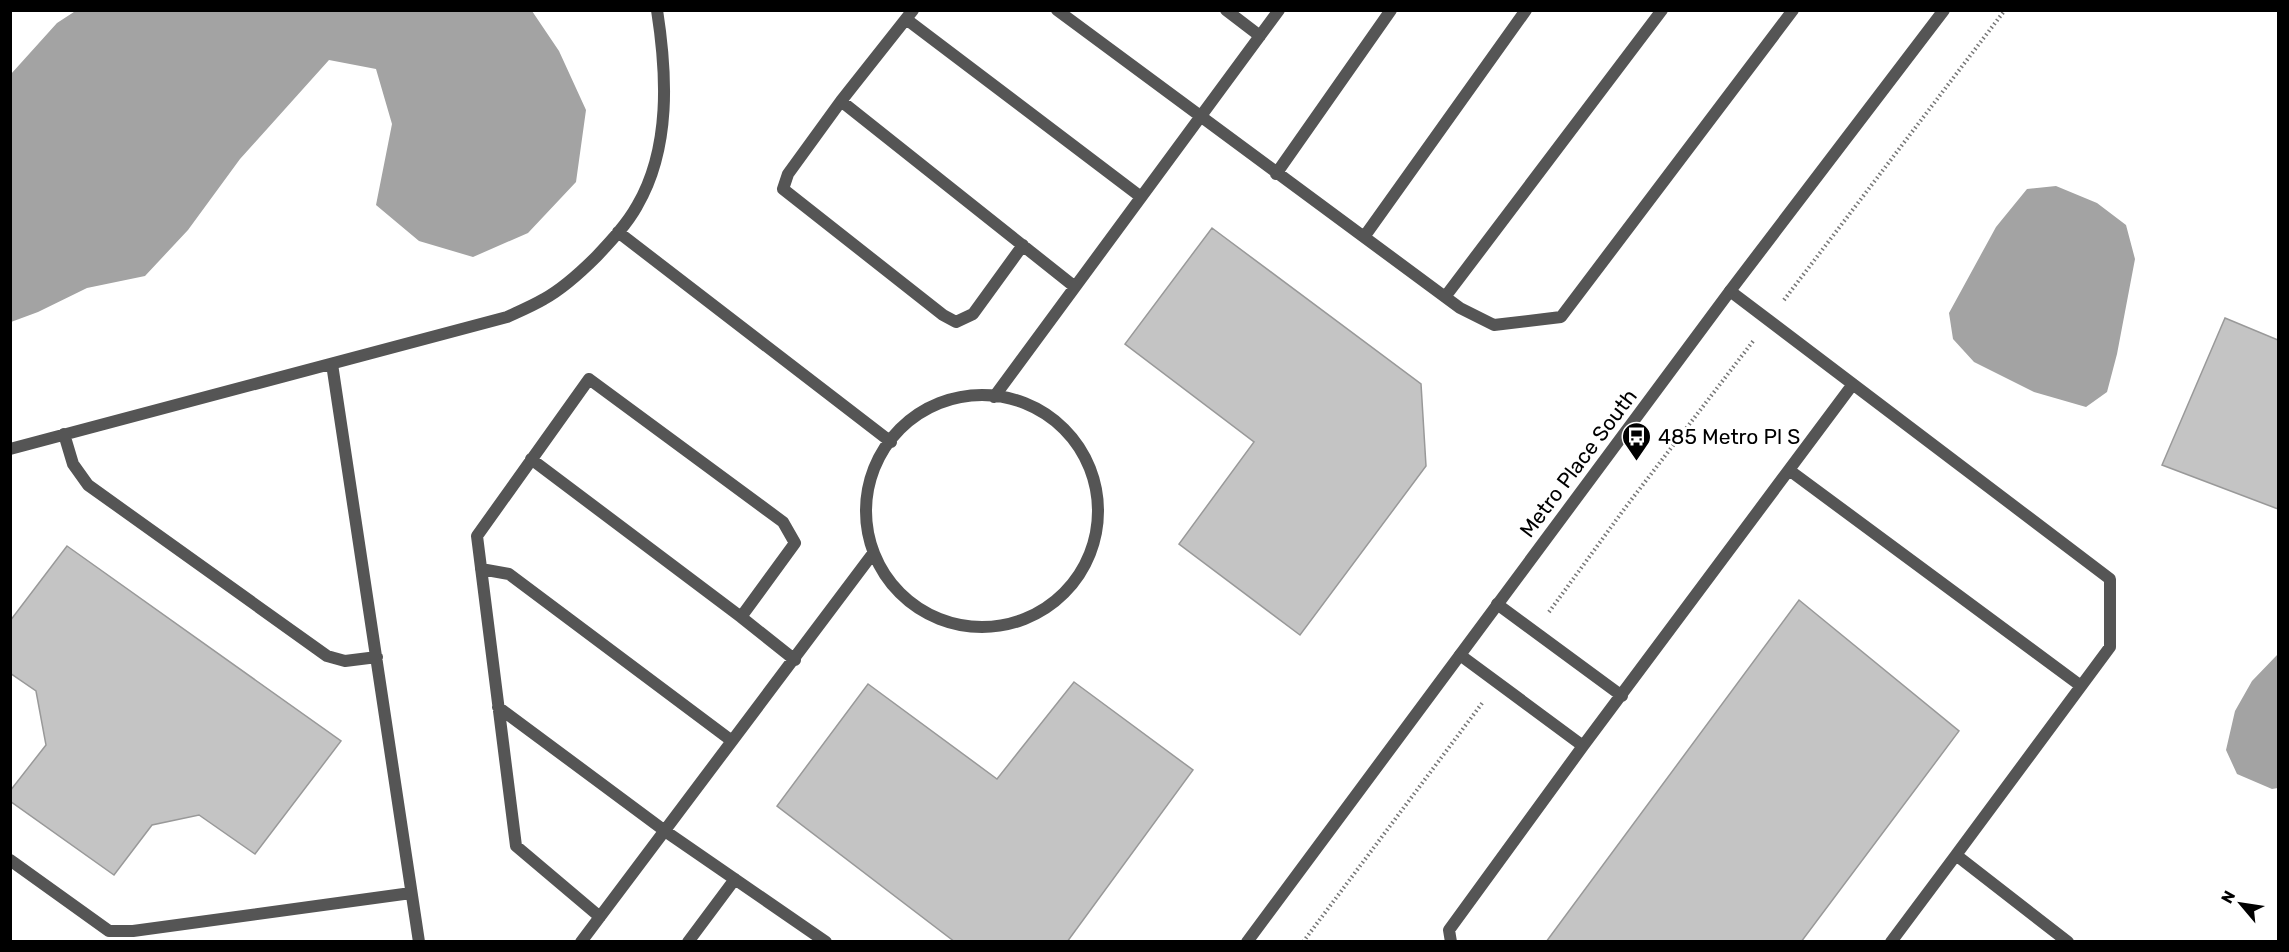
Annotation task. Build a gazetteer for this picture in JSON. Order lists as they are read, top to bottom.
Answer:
{
  "streets": {
    "street": ["Metro Place South"]
  },
  "places": {
    "bus stop": ["485 Metro Pl S"]
  },
  "north": "top left"
}
